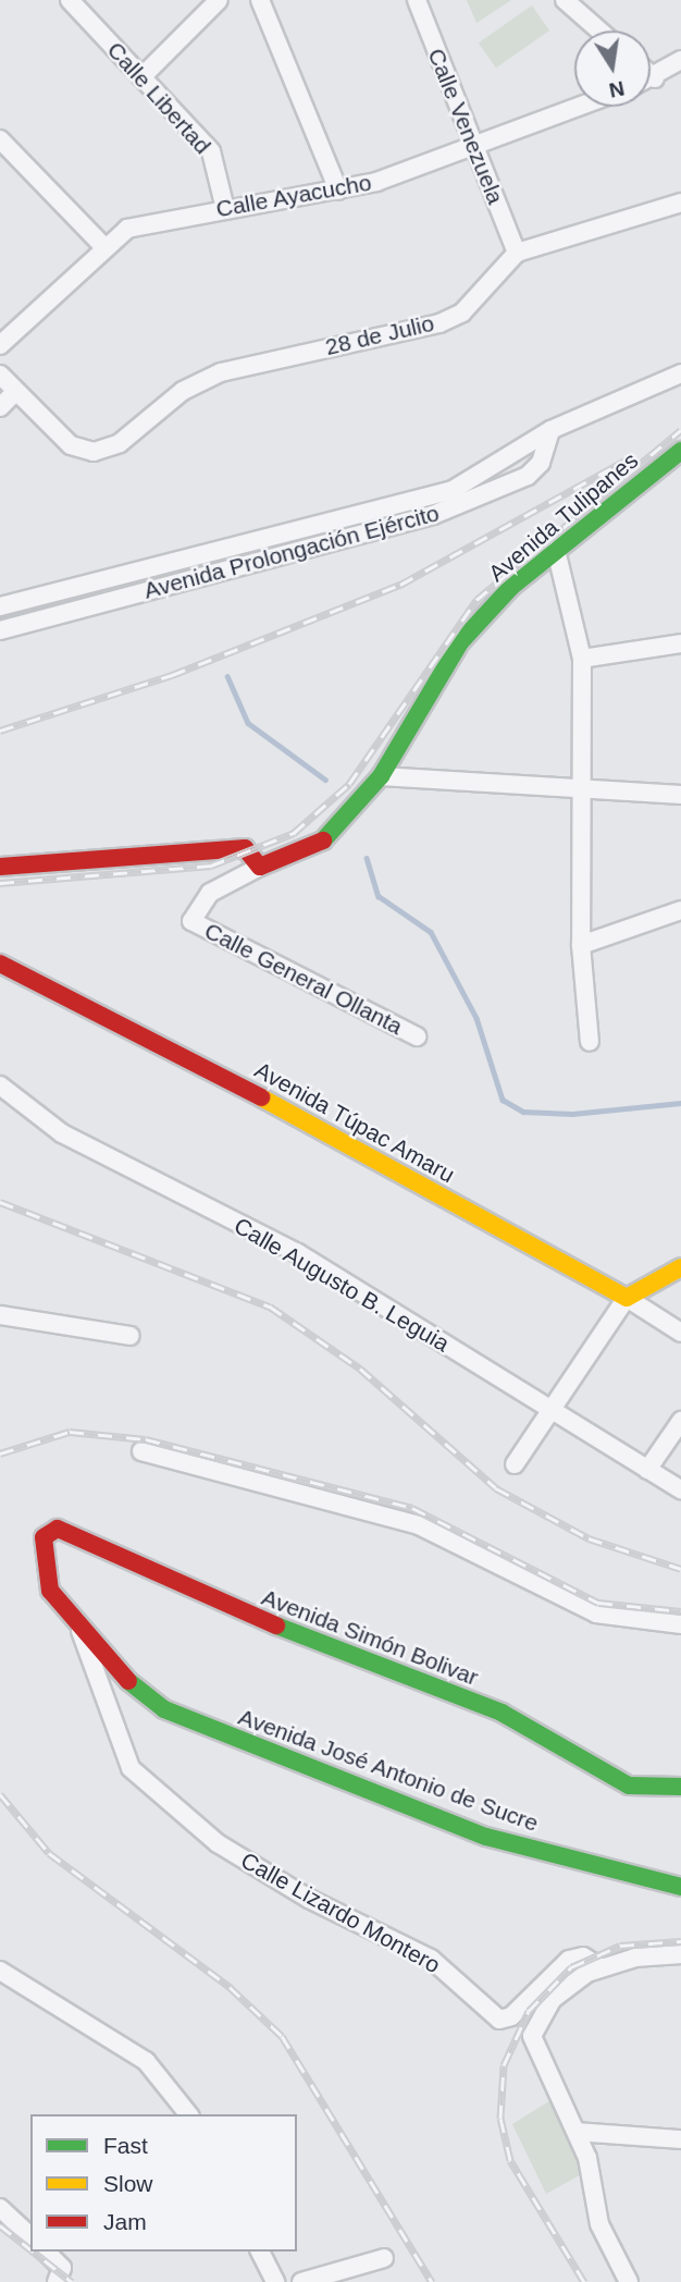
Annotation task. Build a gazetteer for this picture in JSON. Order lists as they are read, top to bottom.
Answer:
{
  "streets": {
    "street": [
      "Calle Libertad",
      "Calle Venezuela",
      "Calle Ayacucho",
      "28 de Julio",
      "Avenida Tulipanes",
      "Avenida Prolongación Ejército",
      "Calle General Ollanta",
      "Avenida Túpac Amaru",
      "Calle Augusto B. Leguia",
      "Avenida Simón Bolivar",
      "Avenida José Antonio de Sucre",
      "Calle Lizardo Montero"
    ]
  },
  "crossings": [
    ["Calle Libertad", "Calle Ayacucho"],
    ["Calle Venezuela", "Calle Ayacucho"],
    ["Calle Venezuela", "28 de Julio"],
    ["Avenida Tulipanes", "Calle General Ollanta"],
    ["Avenida Simón Bolivar", "Avenida José Antonio de Sucre"],
    ["Avenida José Antonio de Sucre", "Calle Lizardo Montero"]
  ],
  "legend": ["Fast", "Slow", "Jam"],
  "north": "bottom"
}
